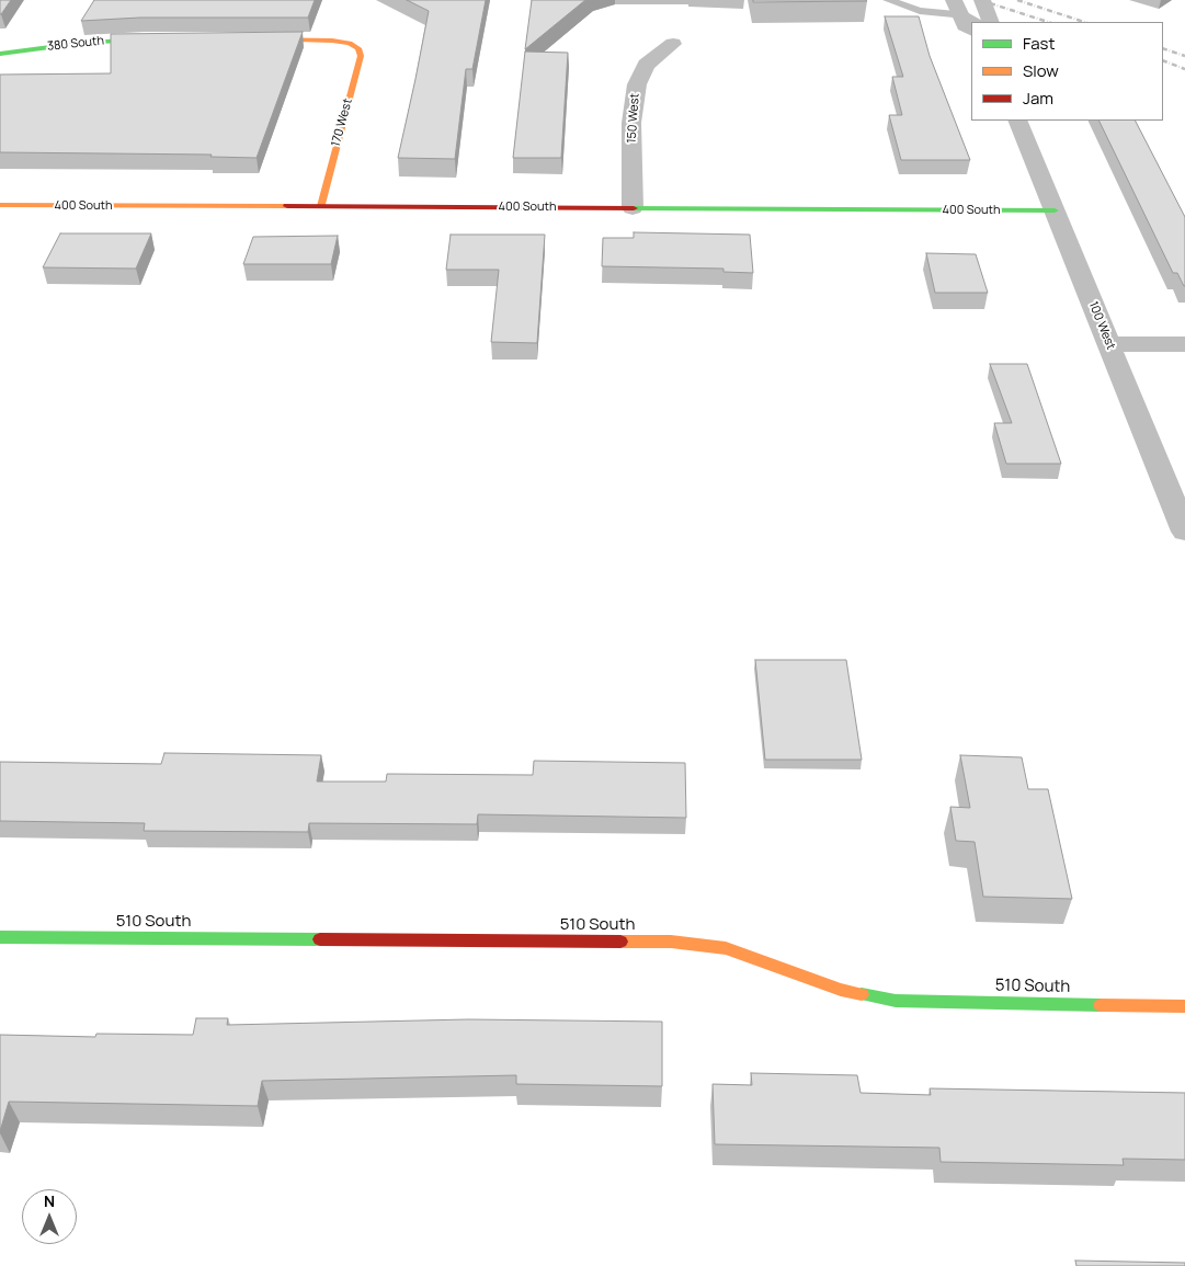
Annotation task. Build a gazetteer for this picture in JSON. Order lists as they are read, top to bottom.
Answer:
{
  "streets": {
    "street": [
      "380 South",
      "150 West",
      "170 West",
      "400 South",
      "100 West",
      "510 South"
    ]
  },
  "crossings": [
    ["150 West", "400 South"],
    ["170 West", "400 South"],
    ["400 South", "100 West"]
  ],
  "legend": ["Fast", "Slow", "Jam"],
  "north": "top"
}
